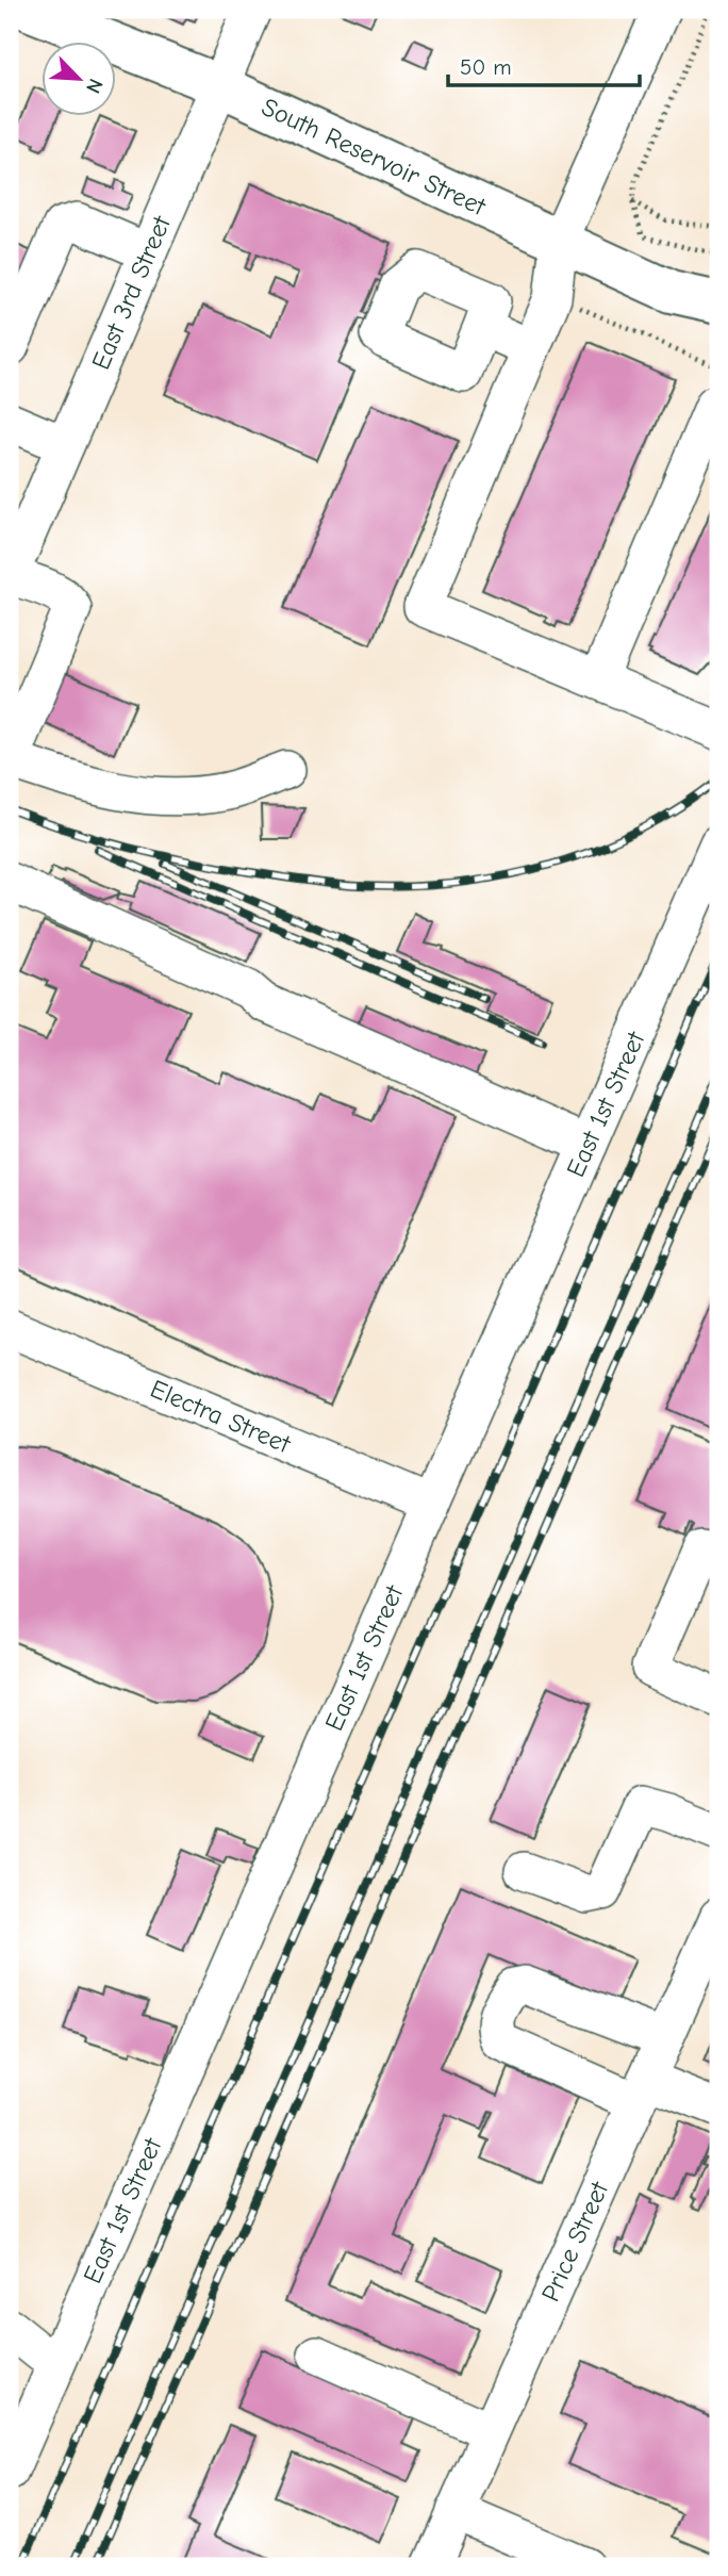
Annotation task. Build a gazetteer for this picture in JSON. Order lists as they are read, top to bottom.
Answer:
{
  "streets": {
    "main road": ["South Reservoir Street"],
    "street": [
      "East 3rd Street",
      "East 1st Street",
      "Electra Street",
      "Price Street"
    ]
  },
  "crossings": [
    ["South Reservoir Street", "East 3rd Street"],
    ["East 1st Street", "Electra Street"]
  ],
  "scale_bar": "50 m",
  "north": "bottom right"
}
